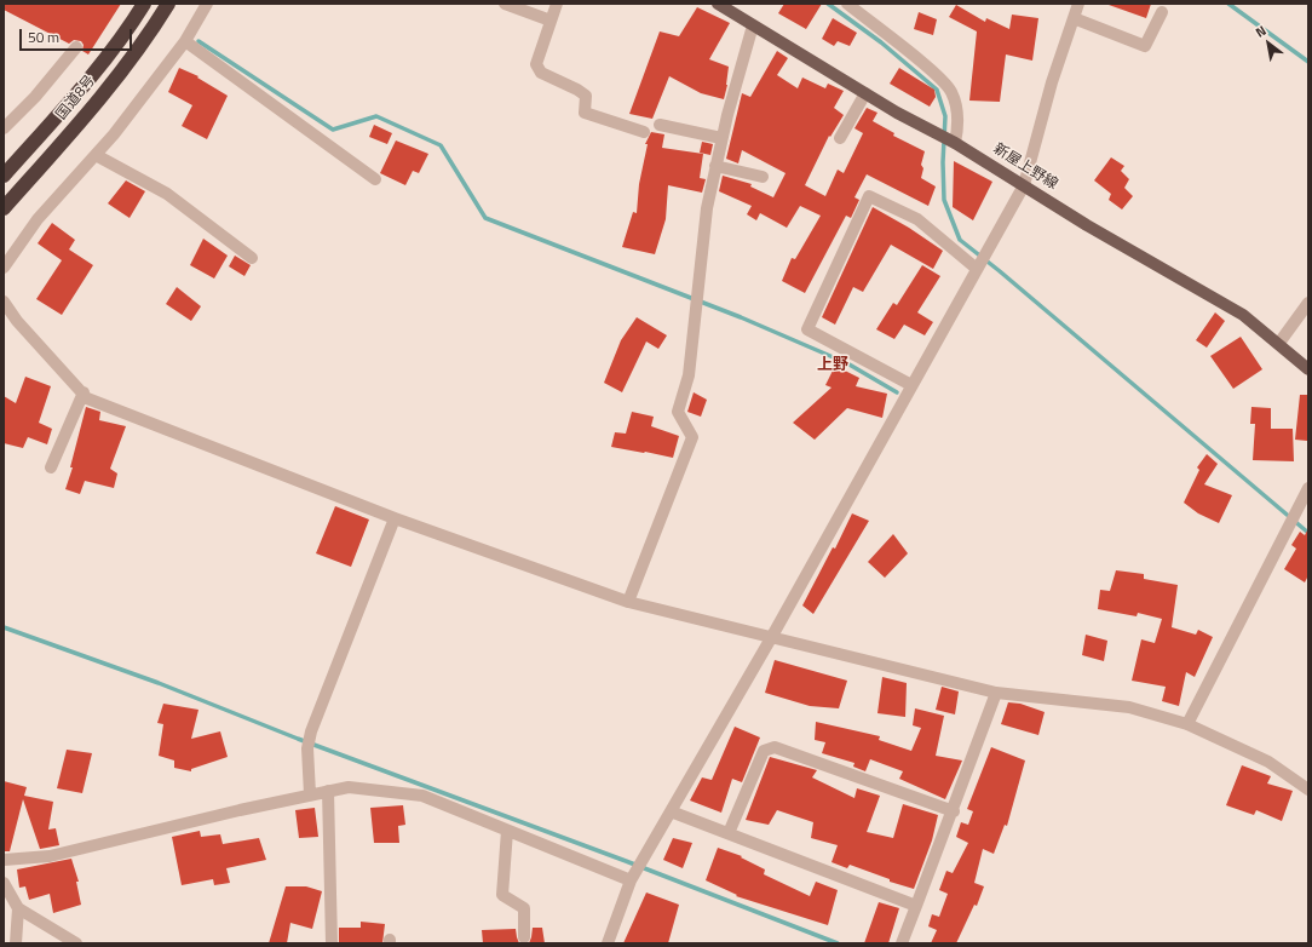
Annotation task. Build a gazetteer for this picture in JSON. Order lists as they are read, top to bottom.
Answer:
{
  "streets": {
    "highway": ["国道8号"],
    "main road": ["新屋上野線"]
  },
  "districts": ["上野"],
  "scale_bar": "50 m",
  "north": "top left"
}
